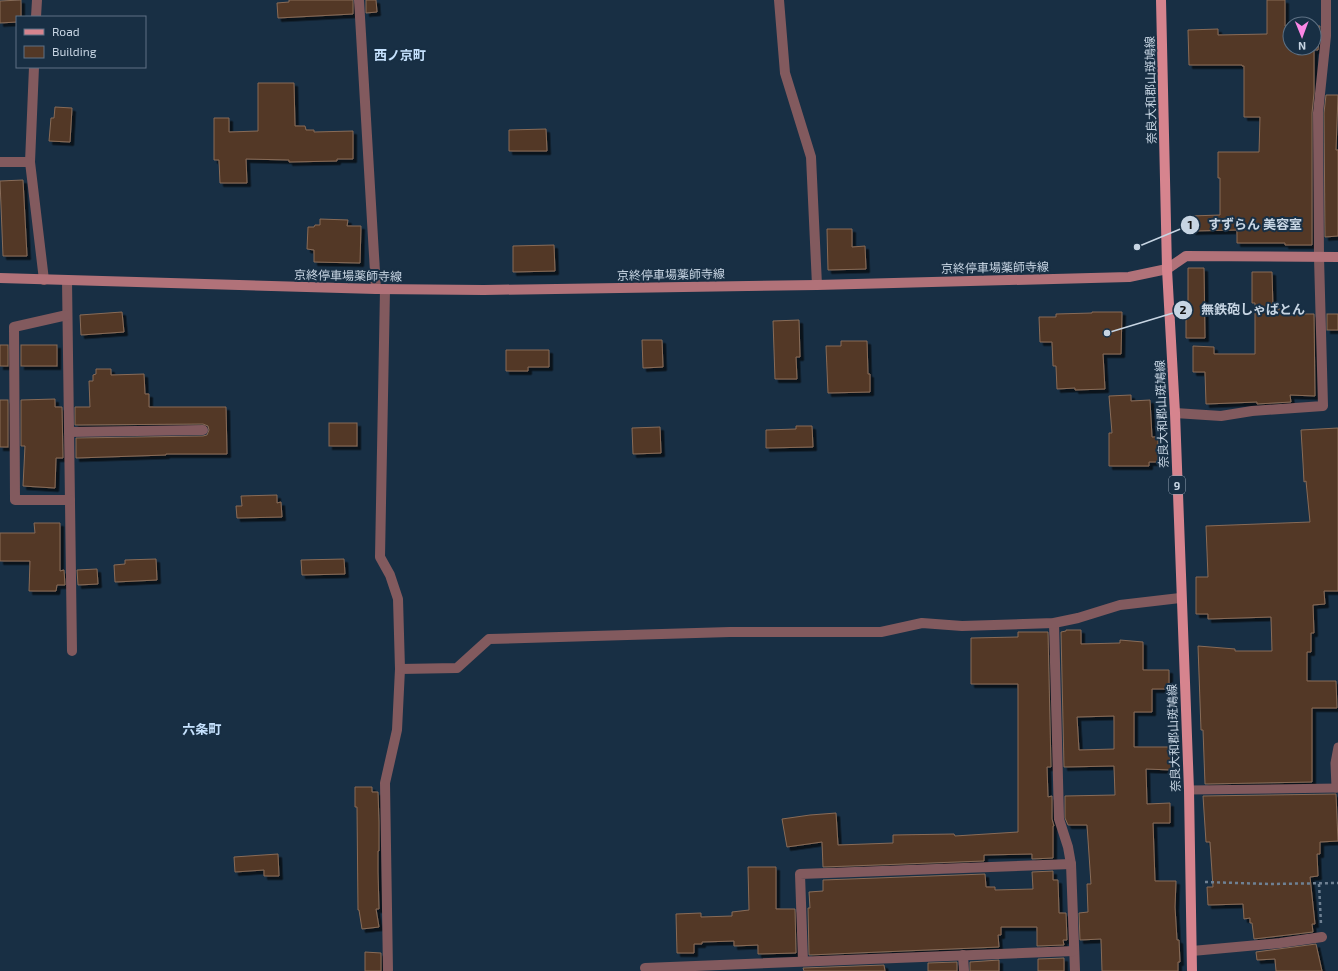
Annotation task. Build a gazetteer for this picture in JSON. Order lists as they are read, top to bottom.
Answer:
{
  "streets": {
    "main road": ["奈良大和郡山斑鳩線", "京終停車場薬師寺線", "9"]
  },
  "crossings": [
    ["奈良大和郡山斑鳩線", "京終停車場薬師寺線"]
  ],
  "districts": ["西ノ京町", "六条町"],
  "places": ["すずらん 美容室", "無鉄砲しゃばとん"],
  "legend": ["Road", "Building"],
  "north": "bottom"
}
